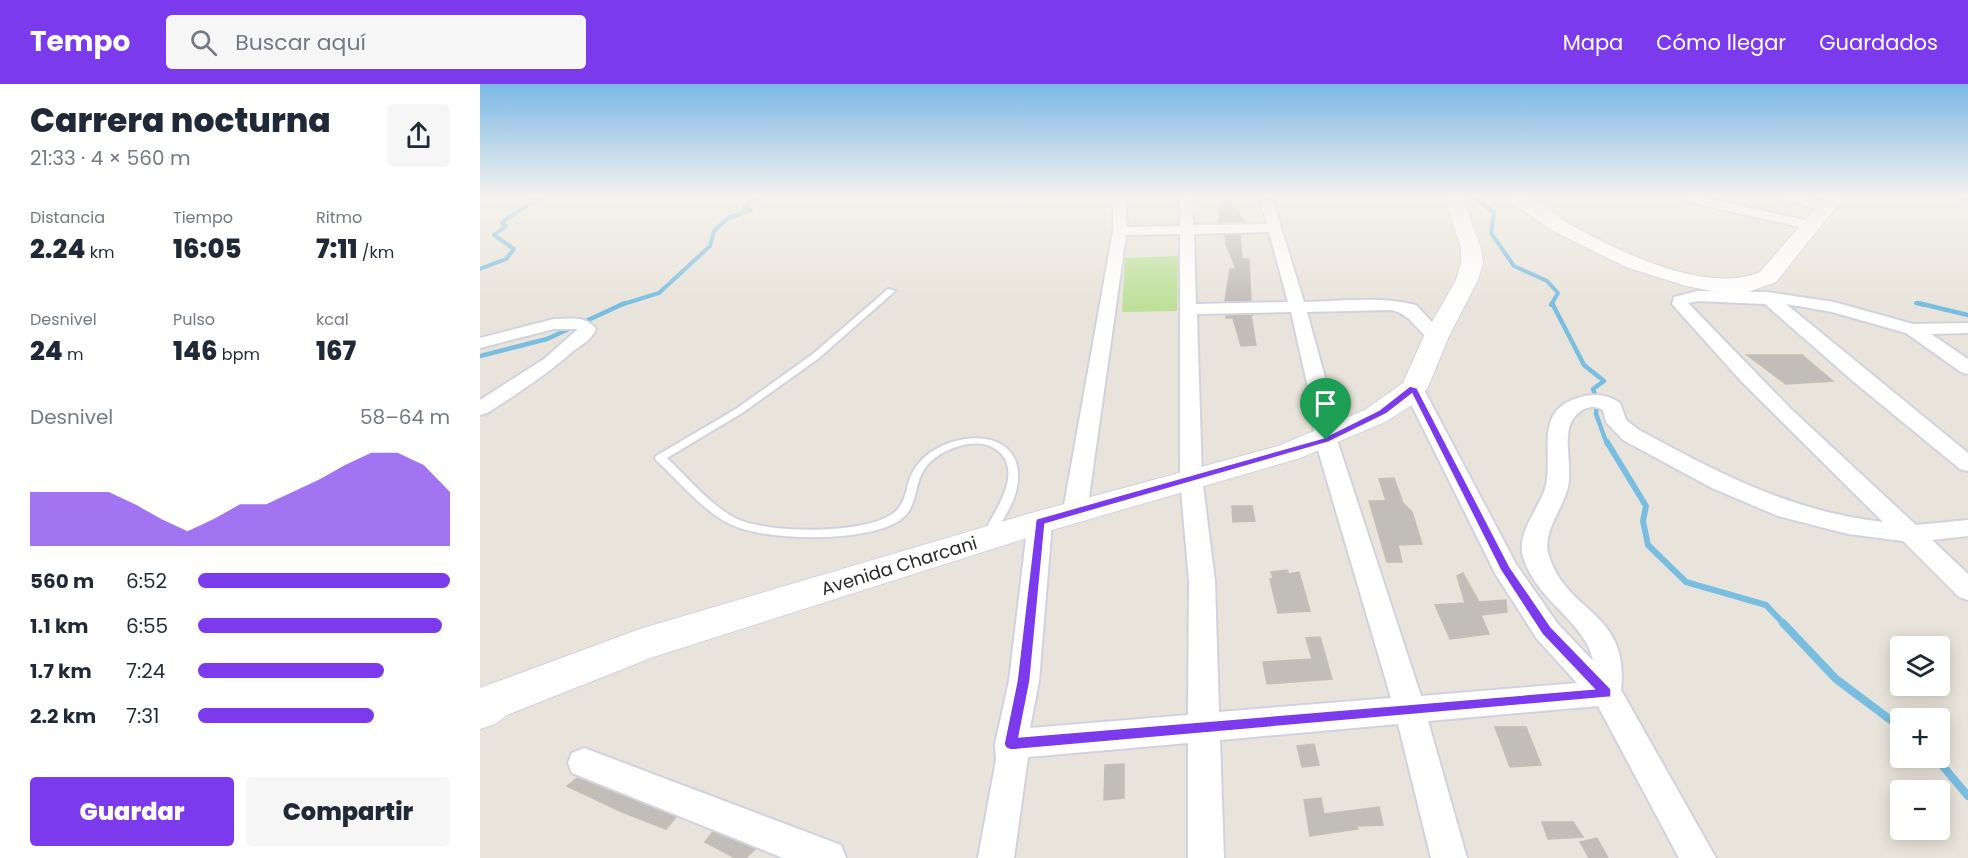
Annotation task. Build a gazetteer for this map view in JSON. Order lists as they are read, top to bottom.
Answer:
{
  "streets": {
    "main road": ["Avenida Charcani"]
  },
  "page": {
    "header": "Tempo",
    "search": "Buscar aquí",
    "nav": ["Mapa", "Cómo llegar", "Guardados"],
    "heading": ["Carrera nocturna", "21:33 · 4 × 560 m"],
    "stats": [
      ["Distancia", "2.24 km"],
      ["Tiempo", "16:05"],
      ["Ritmo", "7:11 /km"],
      ["Desnivel", "24 m"],
      ["Pulso", "146 bpm"],
      ["kcal", "167"]
    ],
    "chart": ["Desnivel", "58–64 m"],
    "list": [
      {
        "name": "560 m",
        "note": "6:52"
      },
      {
        "name": "1.1 km",
        "note": "6:55"
      },
      {
        "name": "1.7 km",
        "note": "7:24"
      },
      {
        "name": "2.2 km",
        "note": "7:31"
      }
    ],
    "map_buttons": ["+", "−"],
    "buttons": ["Guardar", "Compartir"]
  }
}
